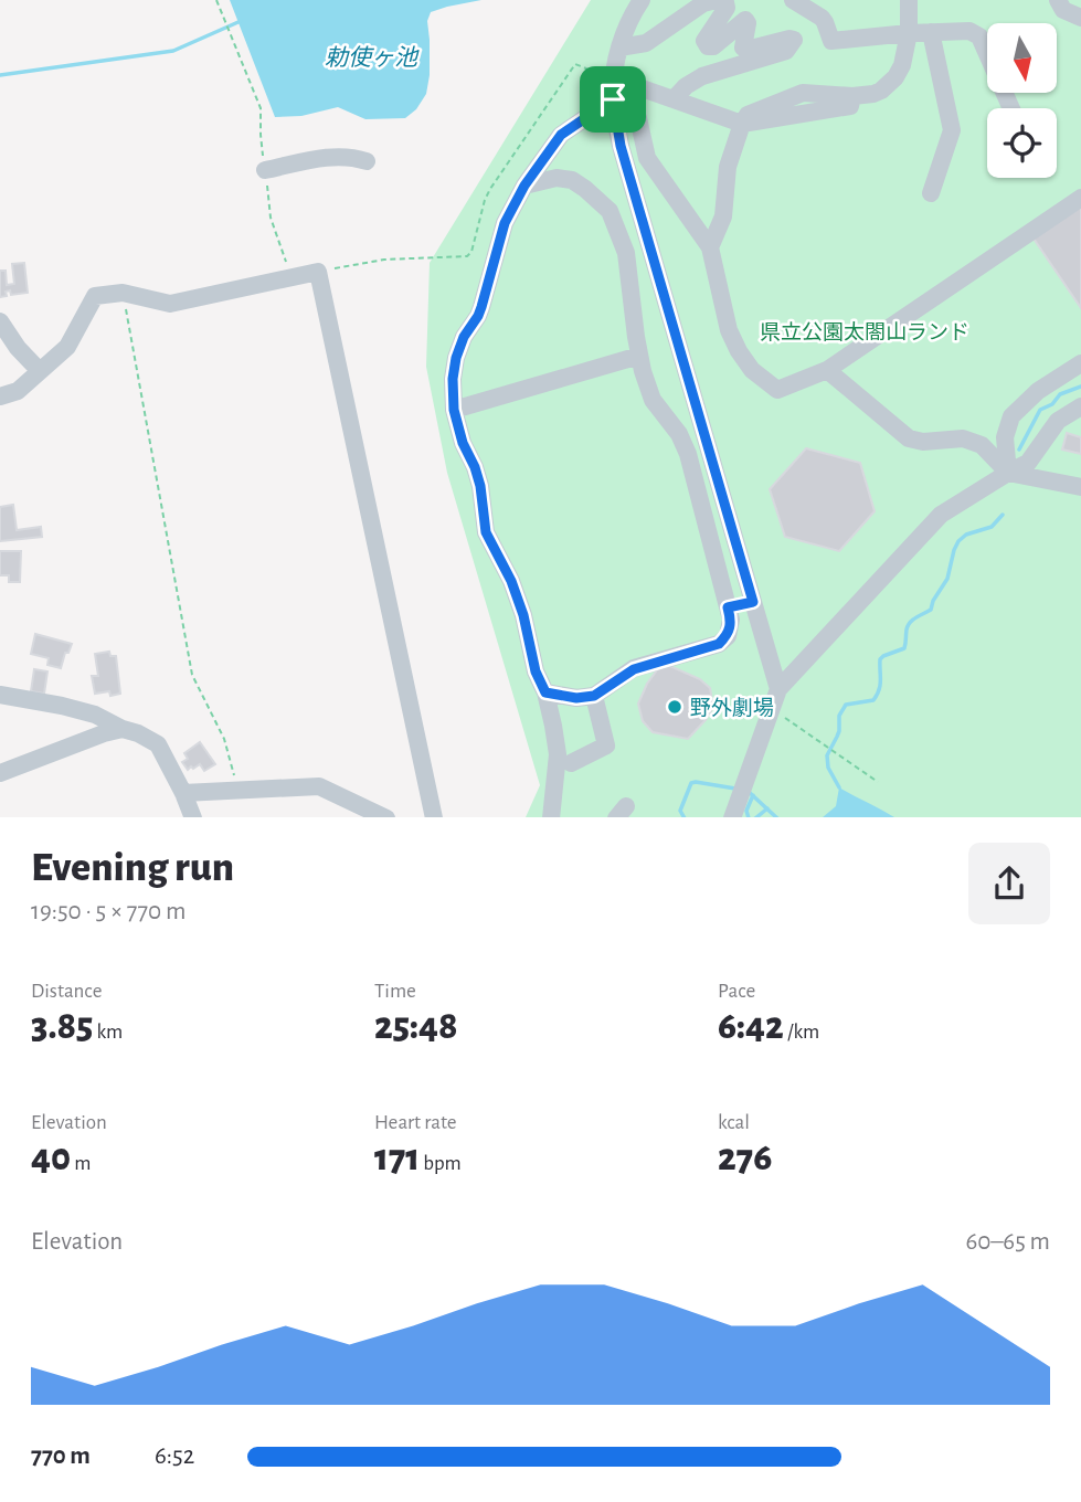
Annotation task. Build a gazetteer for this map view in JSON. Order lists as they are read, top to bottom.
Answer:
{
  "water": ["勅使ヶ池"],
  "parks": ["県立公園太閤山ランド"],
  "places": ["野外劇場"],
  "north": "bottom",
  "page": {
    "heading": ["Evening run", "19:50 · 5 × 770 m"],
    "stats": [
      ["Distance", "3.85 km"],
      ["Time", "25:48"],
      ["Pace", "6:42 /km"],
      ["Elevation", "40 m"],
      ["Heart rate", "171 bpm"],
      ["kcal", "276"]
    ],
    "chart": ["Elevation", "60–65 m"],
    "list": [
      {
        "name": "770 m",
        "note": "6:52"
      }
    ]
  }
}
